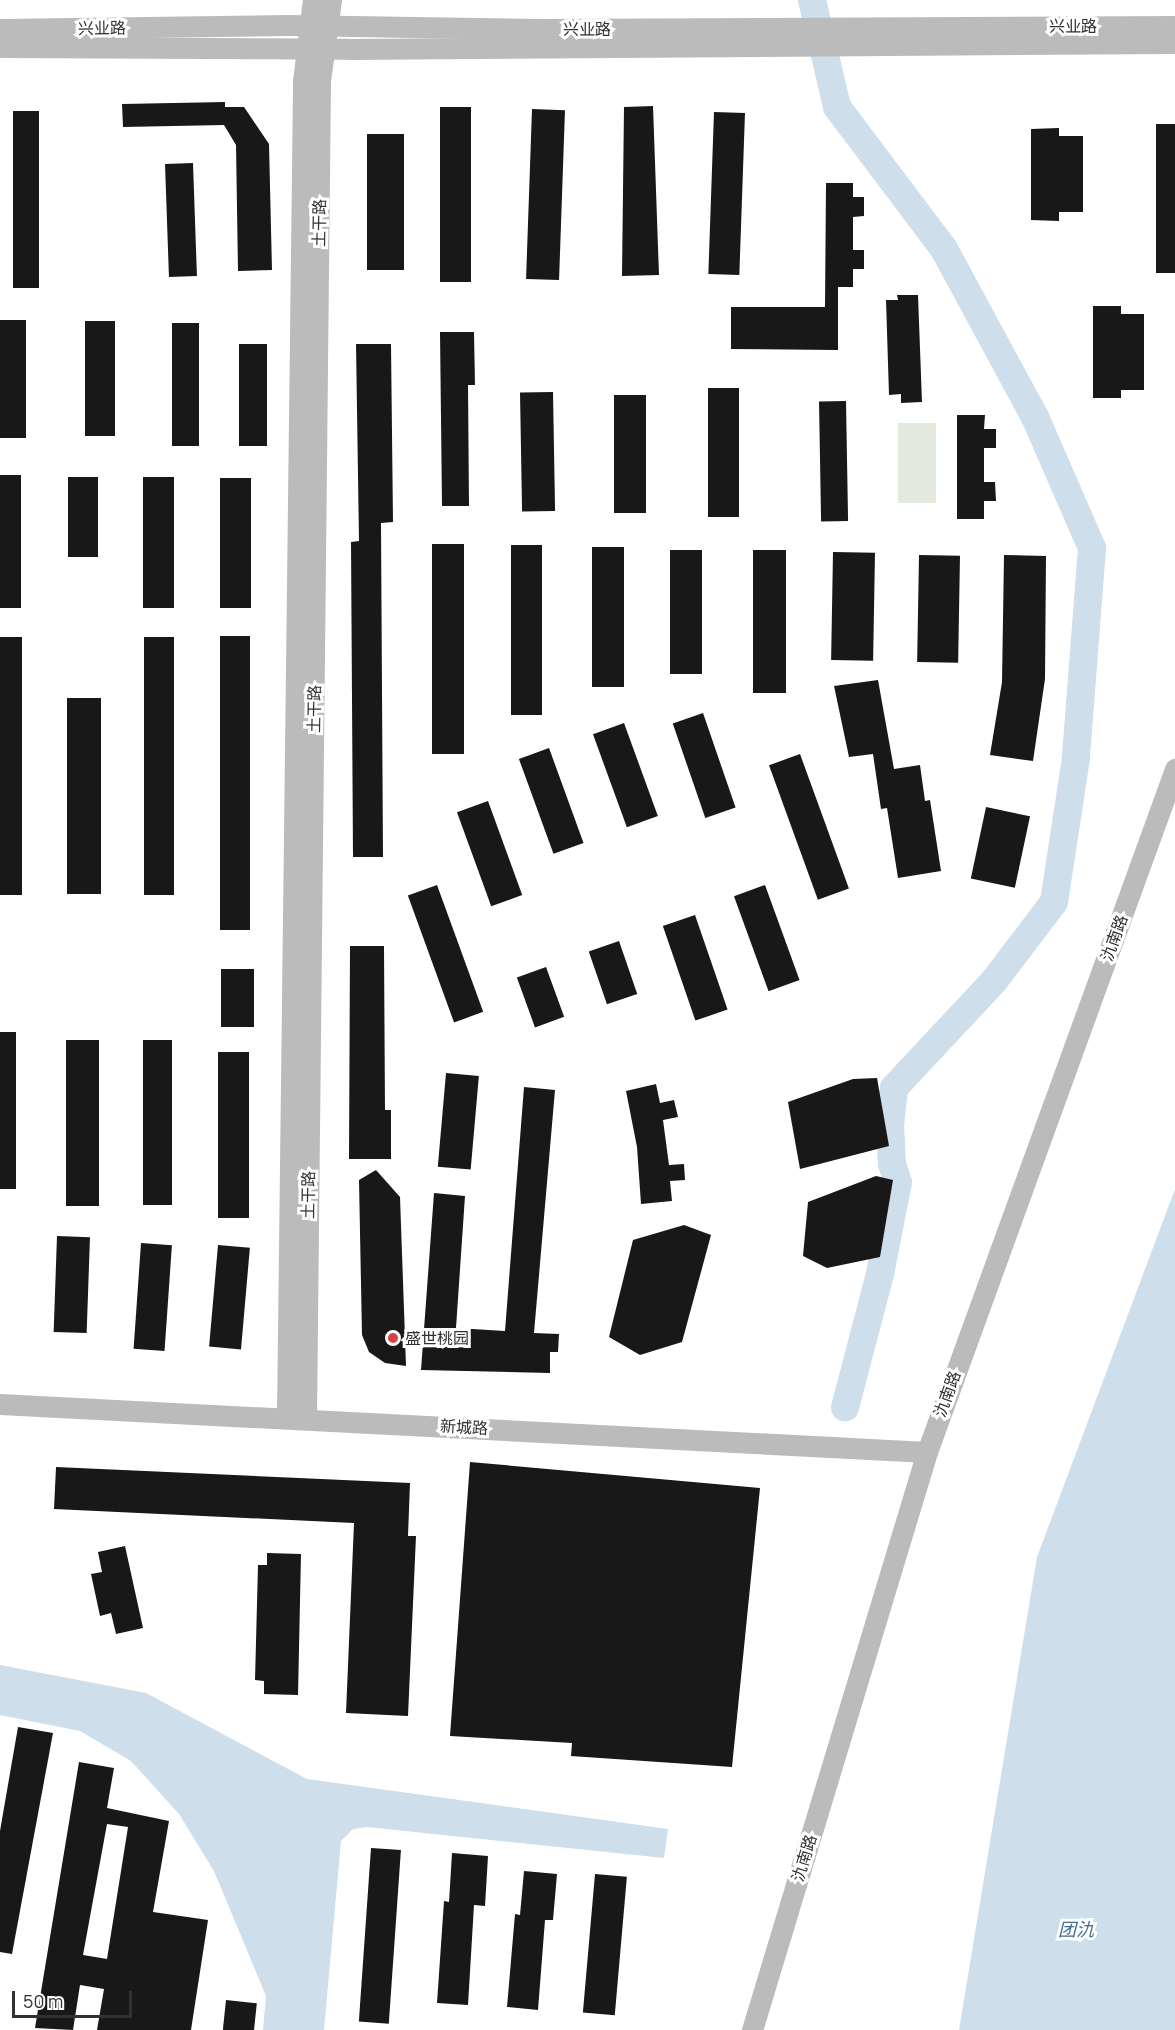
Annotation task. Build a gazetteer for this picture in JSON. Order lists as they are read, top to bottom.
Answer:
{
  "streets": {
    "street": [
      "兴业路",
      "土干路",
      "氿南路",
      "新城路"
    ]
  },
  "crossings": [
    ["兴业路", "土干路"],
    ["土干路", "新城路"],
    ["氿南路", "新城路"]
  ],
  "water": ["团氿"],
  "places": ["盛世桃园"],
  "scale_bar": "50 m"
}
